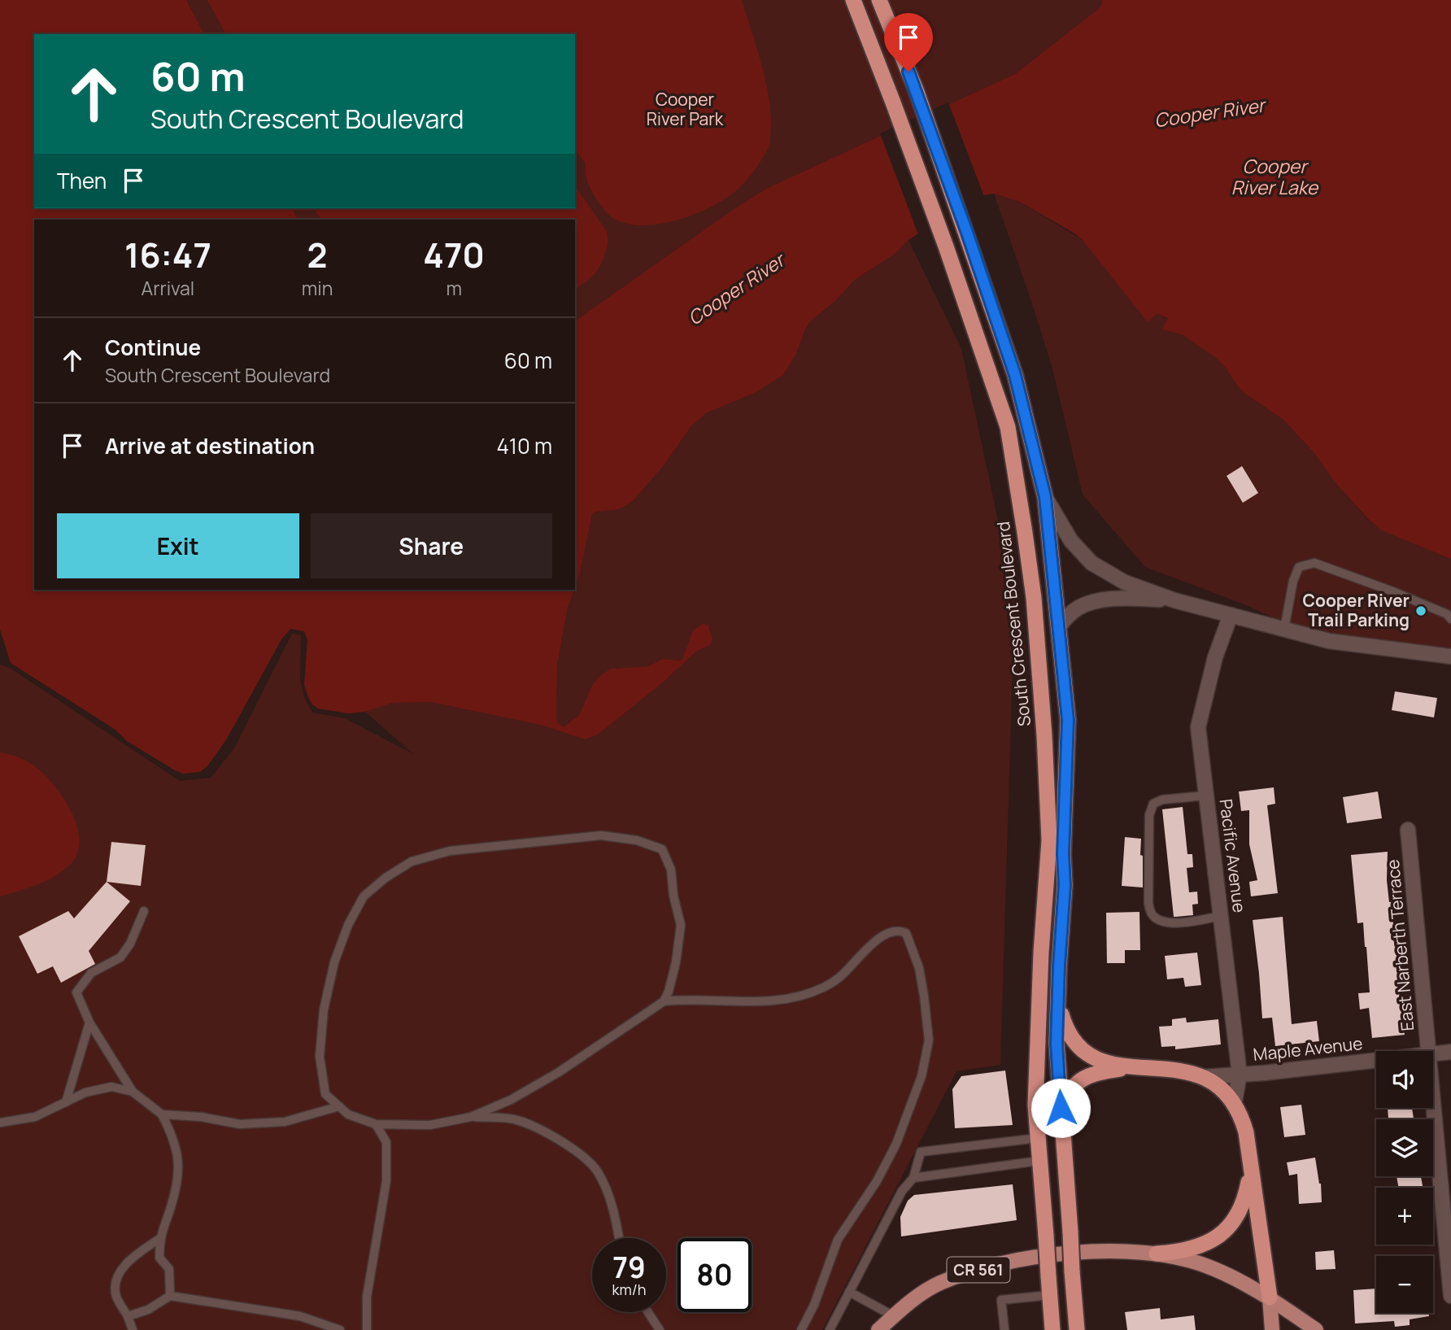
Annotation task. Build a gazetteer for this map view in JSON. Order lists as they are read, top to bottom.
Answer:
{
  "streets": {
    "highway": ["South Crescent Boulevard"],
    "main road": ["CR 561"],
    "street": ["Pacific Avenue", "East Narberth Terrace", "Maple Avenue"]
  },
  "crossings": [
    ["Pacific Avenue", "Maple Avenue"]
  ],
  "water": ["Cooper River", "Cooper River Lake"],
  "parks": ["Cooper River Park"],
  "places": ["Cooper River Trail Parking"],
  "page": {
    "turn": ["60 m", "South Crescent Boulevard"],
    "then": "Then",
    "eta": [
      "16:47",
      "Arrival",
      "2",
      "min",
      "470",
      "m"
    ],
    "list": [
      {
        "name": "Continue",
        "note": "South Crescent Boulevard",
        "value": "60 m"
      },
      {
        "name": "Arrive at destination",
        "value": "410 m"
      }
    ],
    "buttons": ["Exit", "Share"],
    "map_buttons": ["+", "−"],
    "speed": "79 km/h",
    "limit": "80"
  }
}
